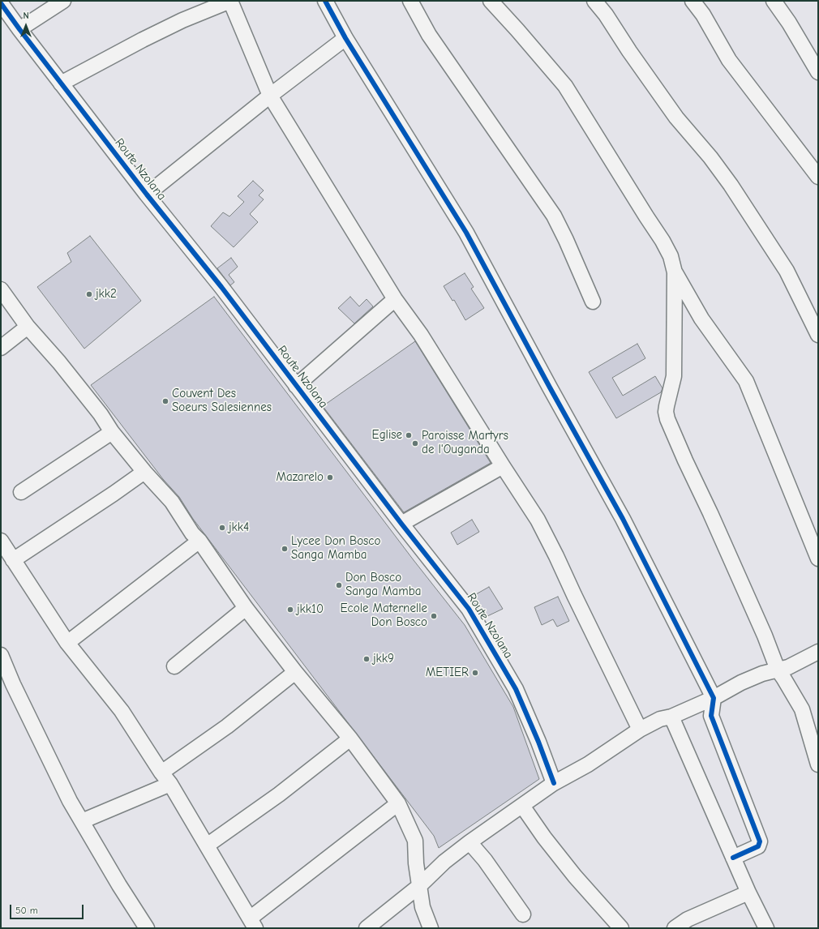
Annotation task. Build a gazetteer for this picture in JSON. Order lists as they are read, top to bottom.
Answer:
{
  "streets": {
    "street": ["Route Nzolana"]
  },
  "places": [
    "jkk2",
    "Couvent Des Soeurs Salesiennes",
    "Eglise",
    "Paroisse Martyrs de l'Ouganda",
    "Mazarelo",
    "jkk4",
    "Lycee Don Bosco Sanga Mamba",
    "Don Bosco Sanga Mamba",
    "jkk10",
    "Ecole Maternelle Don Bosco",
    "jkk9",
    "METIER"
  ],
  "scale_bar": "50 m",
  "north": "top"
}
